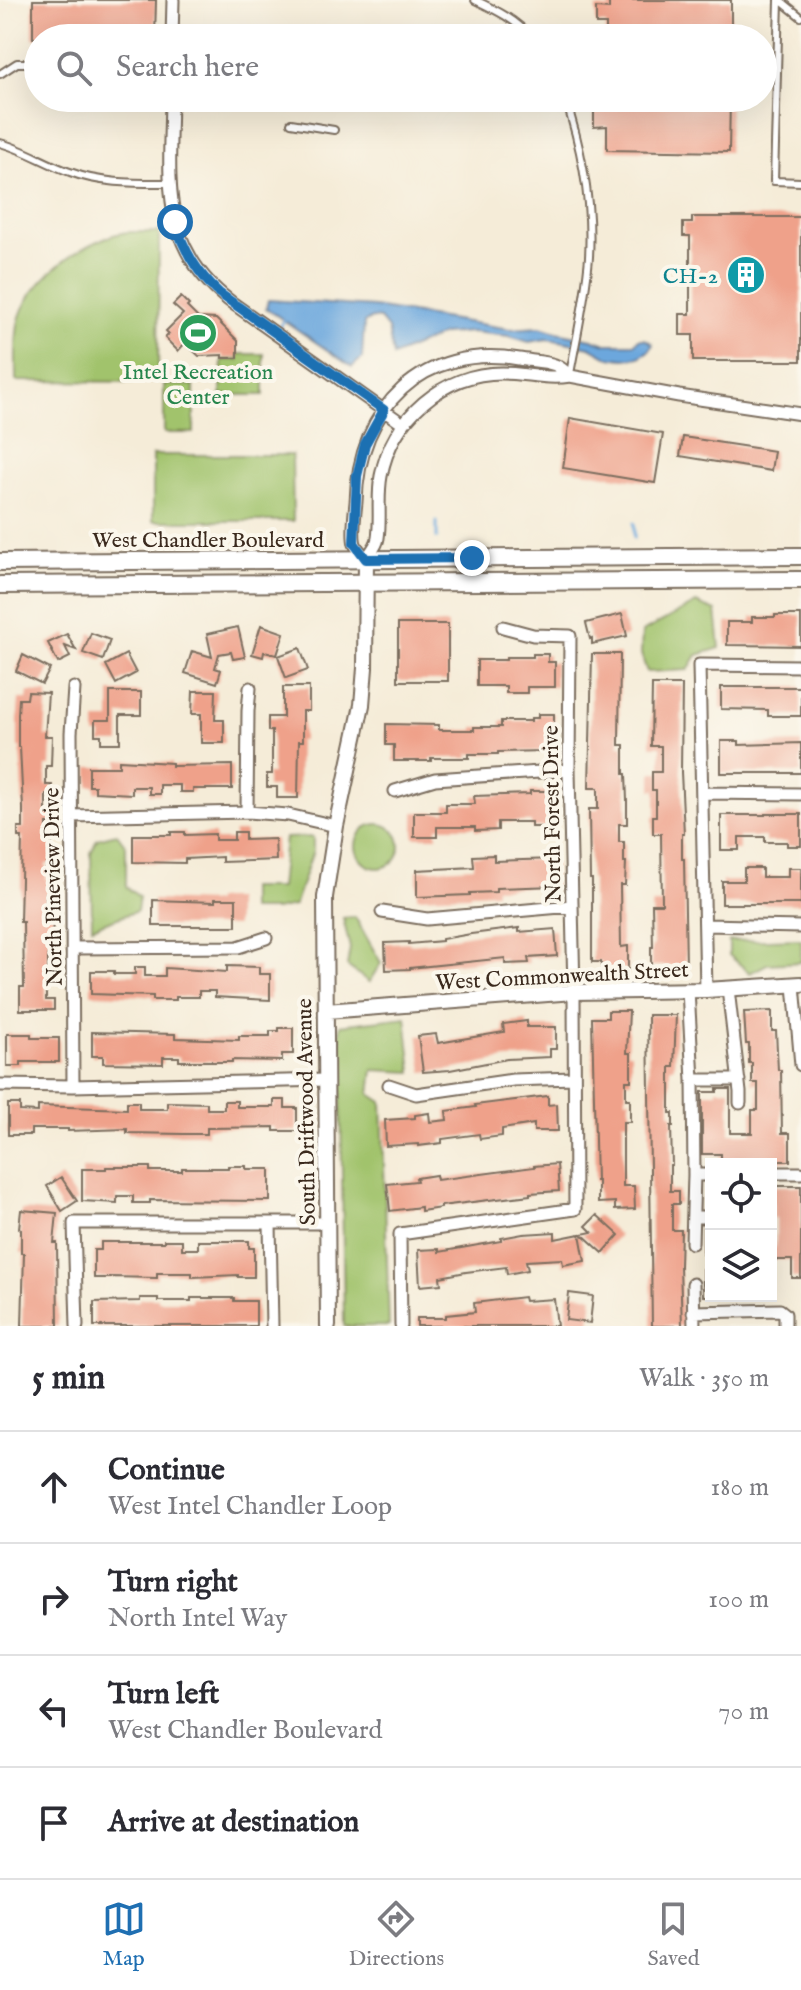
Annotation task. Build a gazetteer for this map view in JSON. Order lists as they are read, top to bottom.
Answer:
{
  "streets": {
    "main road": ["West Chandler Boulevard"],
    "street": [
      "North Forest Drive",
      "North Pineview Drive",
      "West Commonwealth Street",
      "South Driftwood Avenue"
    ]
  },
  "crossings": [
    ["West Chandler Boulevard", "South Driftwood Avenue"],
    ["North Forest Drive", "West Commonwealth Street"],
    ["West Commonwealth Street", "South Driftwood Avenue"]
  ],
  "places": {
    "building": ["CH-2"],
    "sports": ["Intel Recreation Center"]
  },
  "page": {
    "search": "Search here",
    "heading": ["5 min", "Walk · 350 m"],
    "list": [
      ["Continue", "West Intel Chandler Loop", "180 m"],
      ["Turn right", "North Intel Way", "100 m"],
      ["Turn left", "West Chandler Boulevard", "70 m"],
      "Arrive at destination"
    ],
    "nav": ["Map", "Directions", "Saved"]
  }
}
